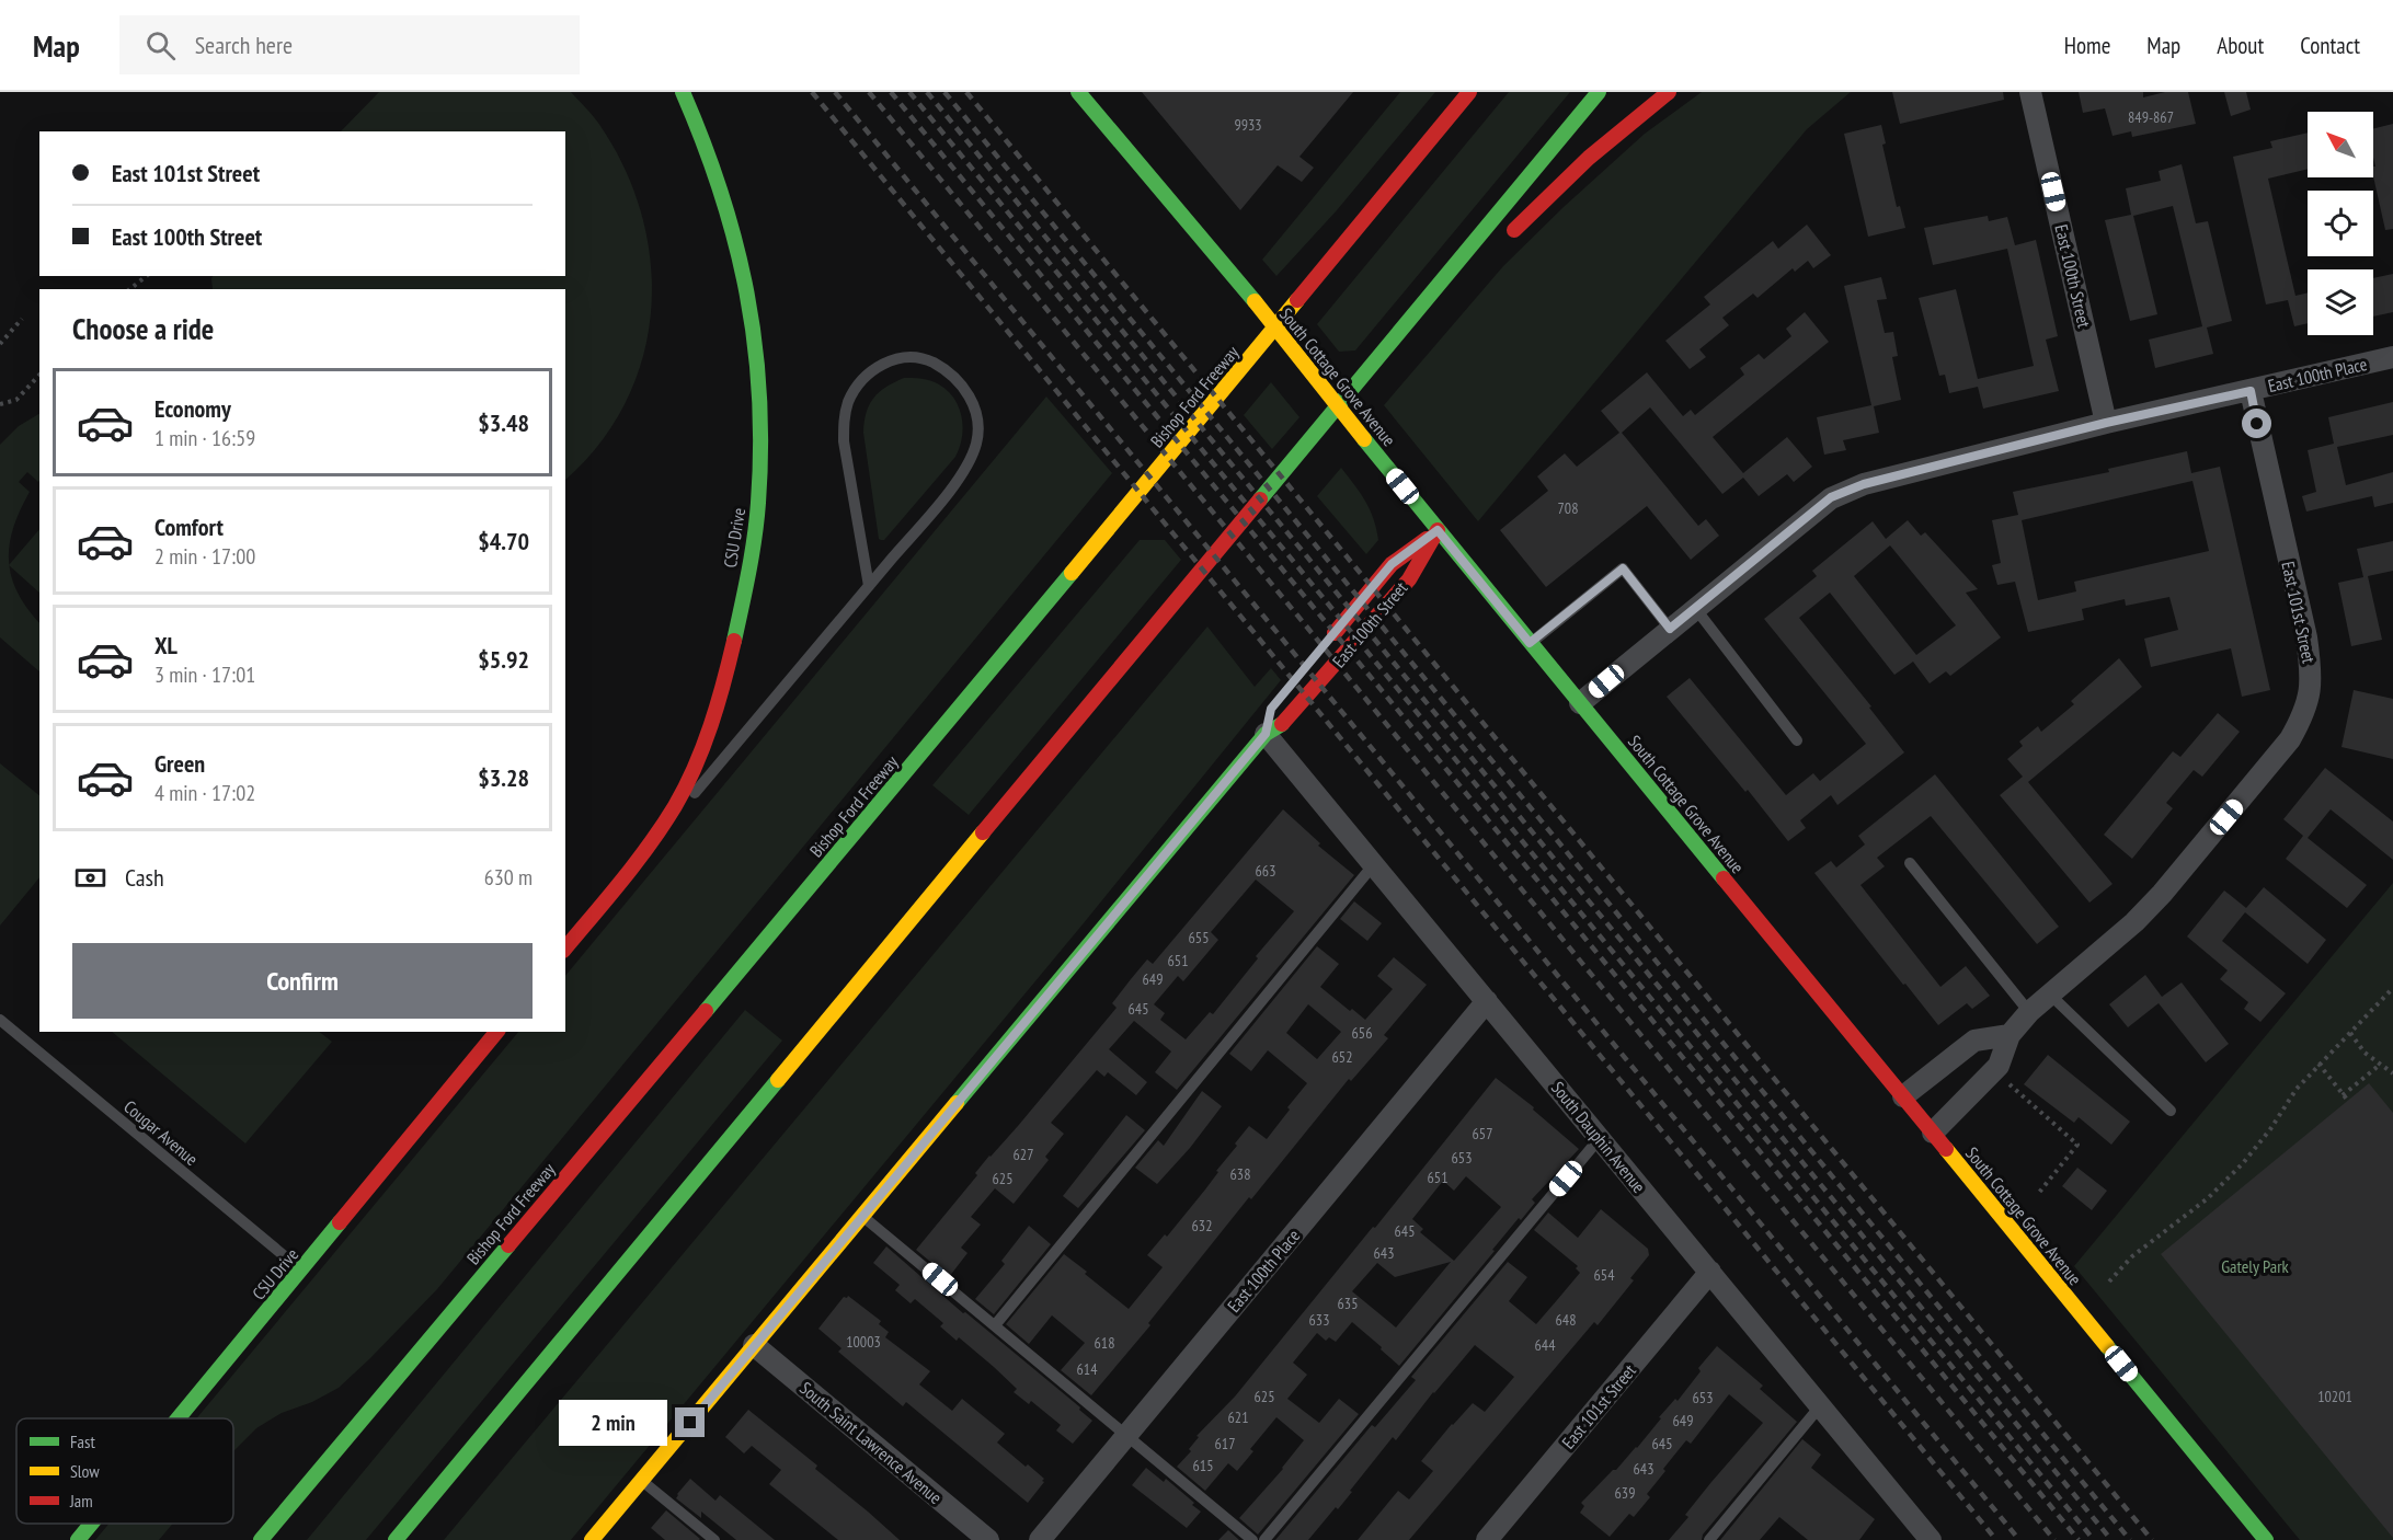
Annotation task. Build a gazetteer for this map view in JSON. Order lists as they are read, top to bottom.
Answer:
{
  "streets": {
    "main road": [
      "East 100th Street",
      "South Cottage Grove Avenue",
      "Bishop Ford Freeway",
      "CSU Drive"
    ],
    "street": [
      "East 100th Place",
      "East 101st Street",
      "South Dauphin Avenue",
      "South Saint Lawrence Avenue"
    ],
    "lane": ["Cougar Avenue"]
  },
  "crossings": [
    ["East 100th Street", "East 100th Place"],
    ["East 100th Street", "South Cottage Grove Avenue"],
    ["East 100th Street", "South Dauphin Avenue"],
    ["East 100th Street", "South Saint Lawrence Avenue"],
    ["East 100th Place", "South Cottage Grove Avenue"],
    ["East 100th Place", "East 101st Street"],
    ["East 100th Place", "South Dauphin Avenue"],
    ["South Cottage Grove Avenue", "East 101st Street"],
    ["CSU Drive", "Cougar Avenue"],
    ["East 101st Street", "South Dauphin Avenue"]
  ],
  "parks": ["Gately Park"],
  "house_numbers": [
    "849-867",
    "9933",
    "708",
    "663",
    "655",
    "651",
    "649",
    "645",
    "656",
    "652",
    "657",
    "627",
    "653",
    "638",
    "651",
    "625",
    "632",
    "645",
    "643",
    "654",
    "635",
    "633",
    "648",
    "10003",
    "618",
    "644",
    "614",
    "625",
    "10201",
    "653",
    "621",
    "649",
    "617",
    "645",
    "615",
    "643",
    "639"
  ],
  "legend": ["Fast", "Slow", "Jam"],
  "north": "top left",
  "page": {
    "header": "Map",
    "search": "Search here",
    "nav": [
      "Home",
      "Map",
      "About",
      "Contact"
    ],
    "banner": ["East 101st Street", "East 100th Street"],
    "heading": "Choose a ride",
    "list": [
      {
        "name": "Economy",
        "note": "1 min · 16:59",
        "value": "$3.48"
      },
      {
        "name": "Comfort",
        "note": "2 min · 17:00",
        "value": "$4.70"
      },
      {
        "name": "XL",
        "note": "3 min · 17:01",
        "value": "$5.92"
      },
      {
        "name": "Green",
        "note": "4 min · 17:02",
        "value": "$3.28"
      }
    ],
    "pay": ["Cash", "630 m"],
    "buttons": "Confirm",
    "bubble": "2 min"
  }
}
